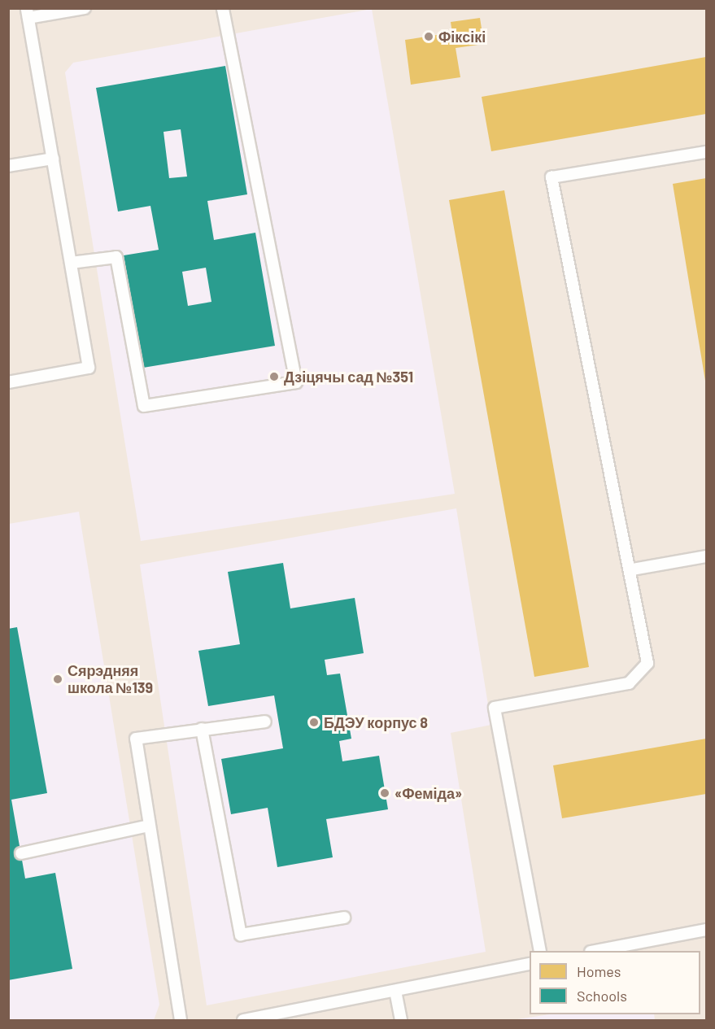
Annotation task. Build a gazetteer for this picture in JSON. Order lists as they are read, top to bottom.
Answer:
{
  "places": [
    "Фіксікі",
    "Дзіцячы сад №351",
    "Сярэдняя школа №139",
    "БДЭУ корпус 8",
    "«Феміда»"
  ],
  "legend": ["Homes", "Schools"]
}
